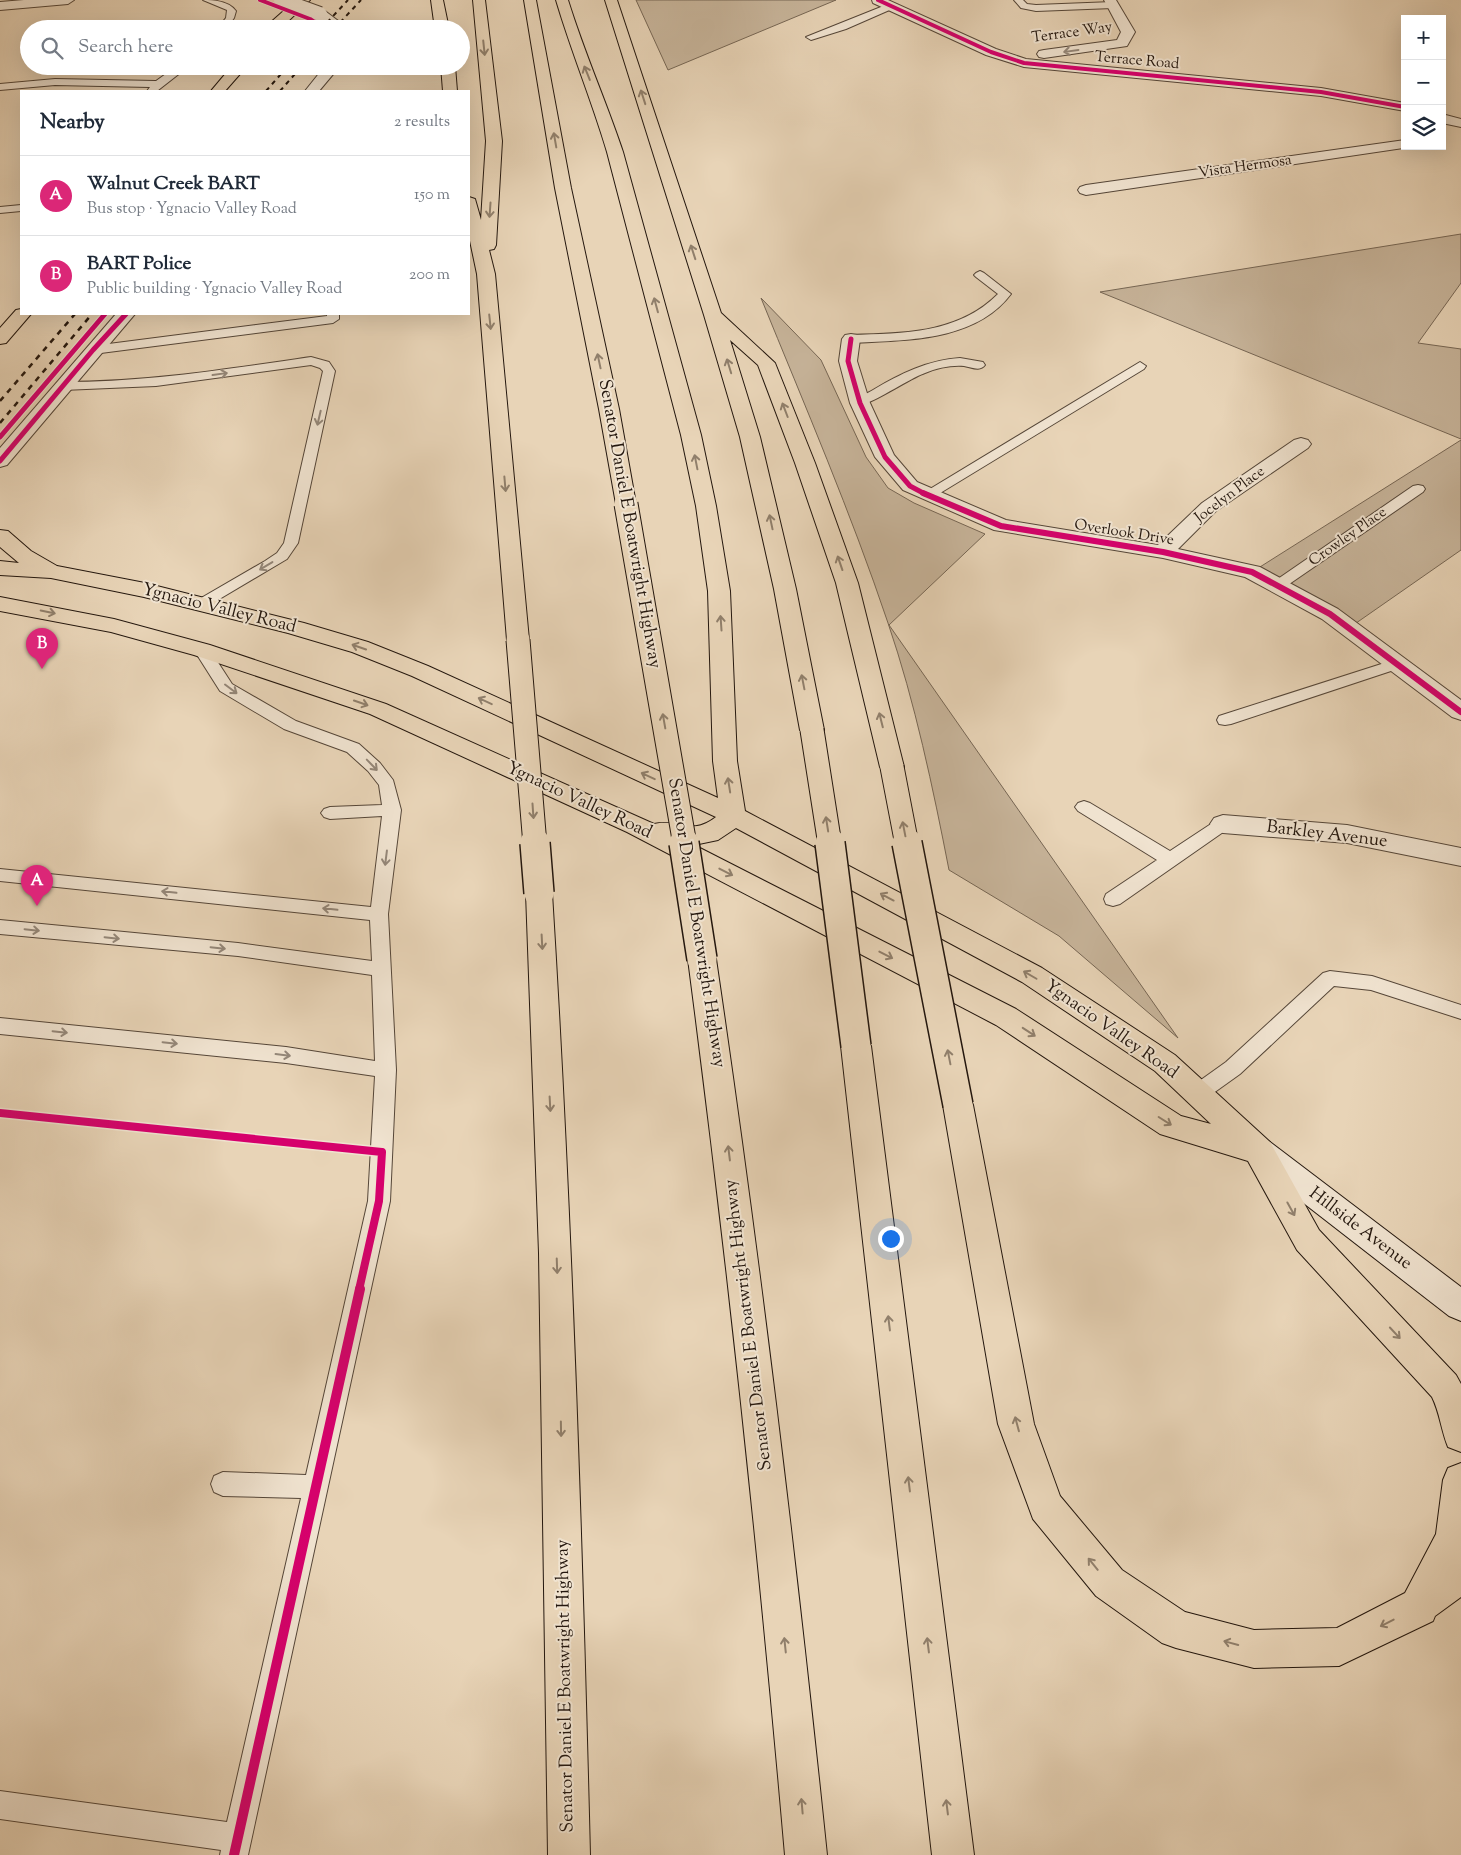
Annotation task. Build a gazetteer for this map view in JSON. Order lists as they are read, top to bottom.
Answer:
{
  "streets": {
    "highway": ["Senator Daniel E Boatwright Highway", "Ygnacio Valley Road"],
    "street": [
      "Terrace Way",
      "Terrace Road",
      "Vista Hermosa",
      "Jocelyn Place",
      "Overlook Drive",
      "Barkley Avenue",
      "Hillside Avenue"
    ],
    "lane": ["Crowley Place"]
  },
  "crossings": [
    ["Terrace Way", "Terrace Road"],
    ["Jocelyn Place", "Overlook Drive"],
    ["Overlook Drive", "Crowley Place"],
    ["Ygnacio Valley Road", "Hillside Avenue"]
  ],
  "page": {
    "map_buttons": ["+", "−"],
    "search": "Search here",
    "heading": ["Nearby", "2 results"],
    "list": [
      {
        "mark": "A",
        "name": "Walnut Creek BART",
        "note": "Bus stop · Ygnacio Valley Road",
        "value": "150 m"
      },
      {
        "mark": "B",
        "name": "BART Police",
        "note": "Public building · Ygnacio Valley Road",
        "value": "200 m"
      }
    ],
    "pins": ["B", "A"]
  }
}
